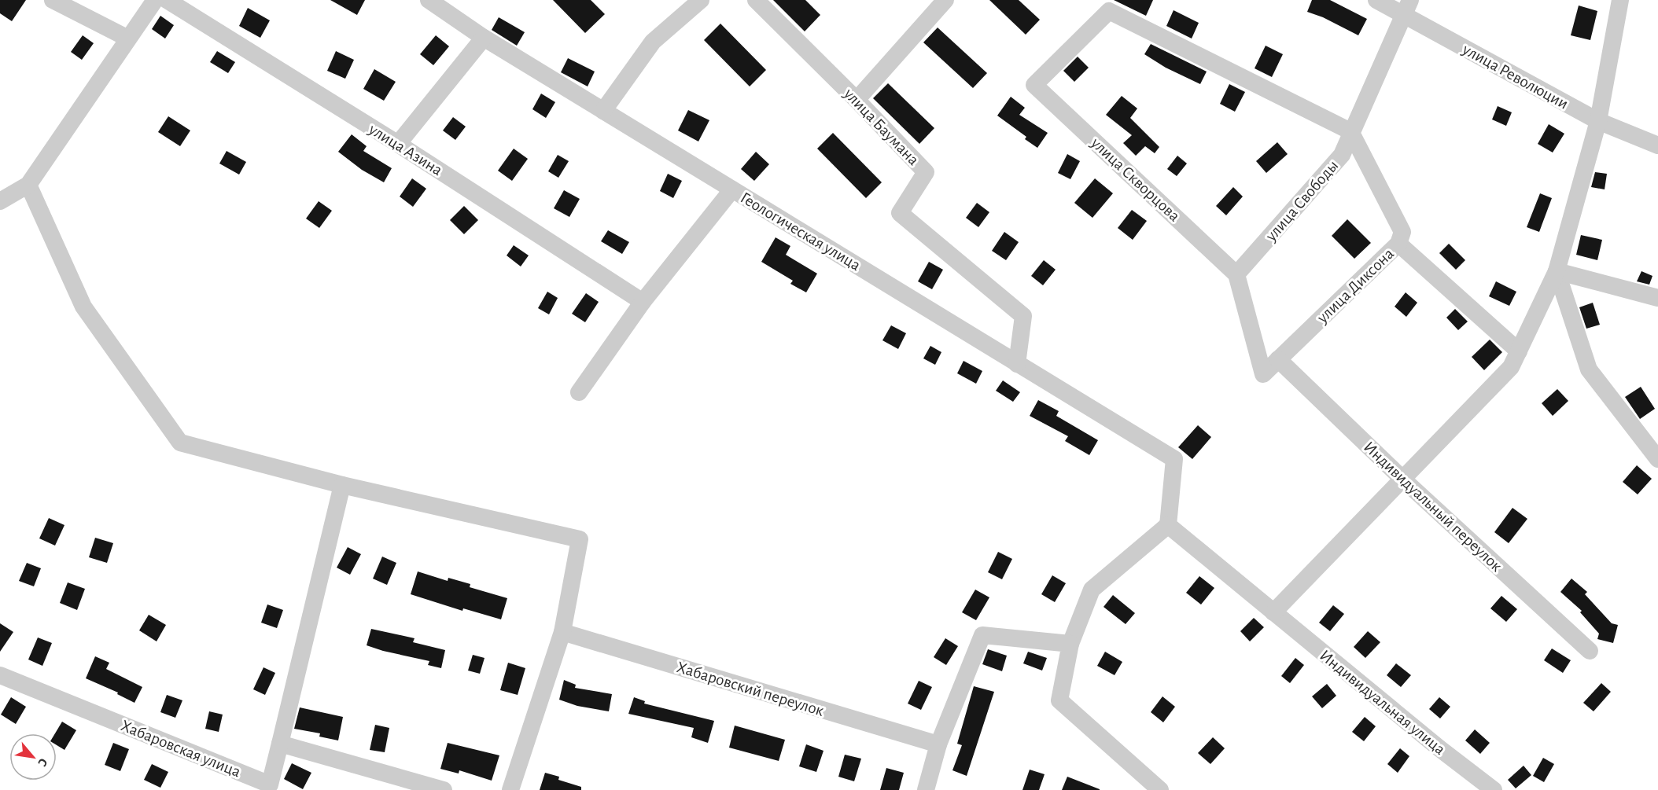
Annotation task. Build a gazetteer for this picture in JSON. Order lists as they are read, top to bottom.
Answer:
{
  "streets": {
    "street": [
      "улица Революции",
      "улица Баумана",
      "улица Азина",
      "улица Скворцова",
      "улица Свободы",
      "Геологическая улица",
      "улица Диксона",
      "Индивидуальный переулок",
      "Хабаровский переулок",
      "Индивидуальная улица",
      "Хабаровская улица"
    ]
  },
  "crossings": [
    ["улица Революции", "улица Свободы"],
    ["улица Баумана", "Геологическая улица"],
    ["улица Скворцова", "улица Свободы"],
    ["улица Скворцова", "улица Диксона"],
    ["улица Свободы", "улица Диксона"],
    ["Геологическая улица", "Индивидуальная улица"],
    ["улица Диксона", "Индивидуальный переулок"]
  ],
  "north": "bottom right"
}
